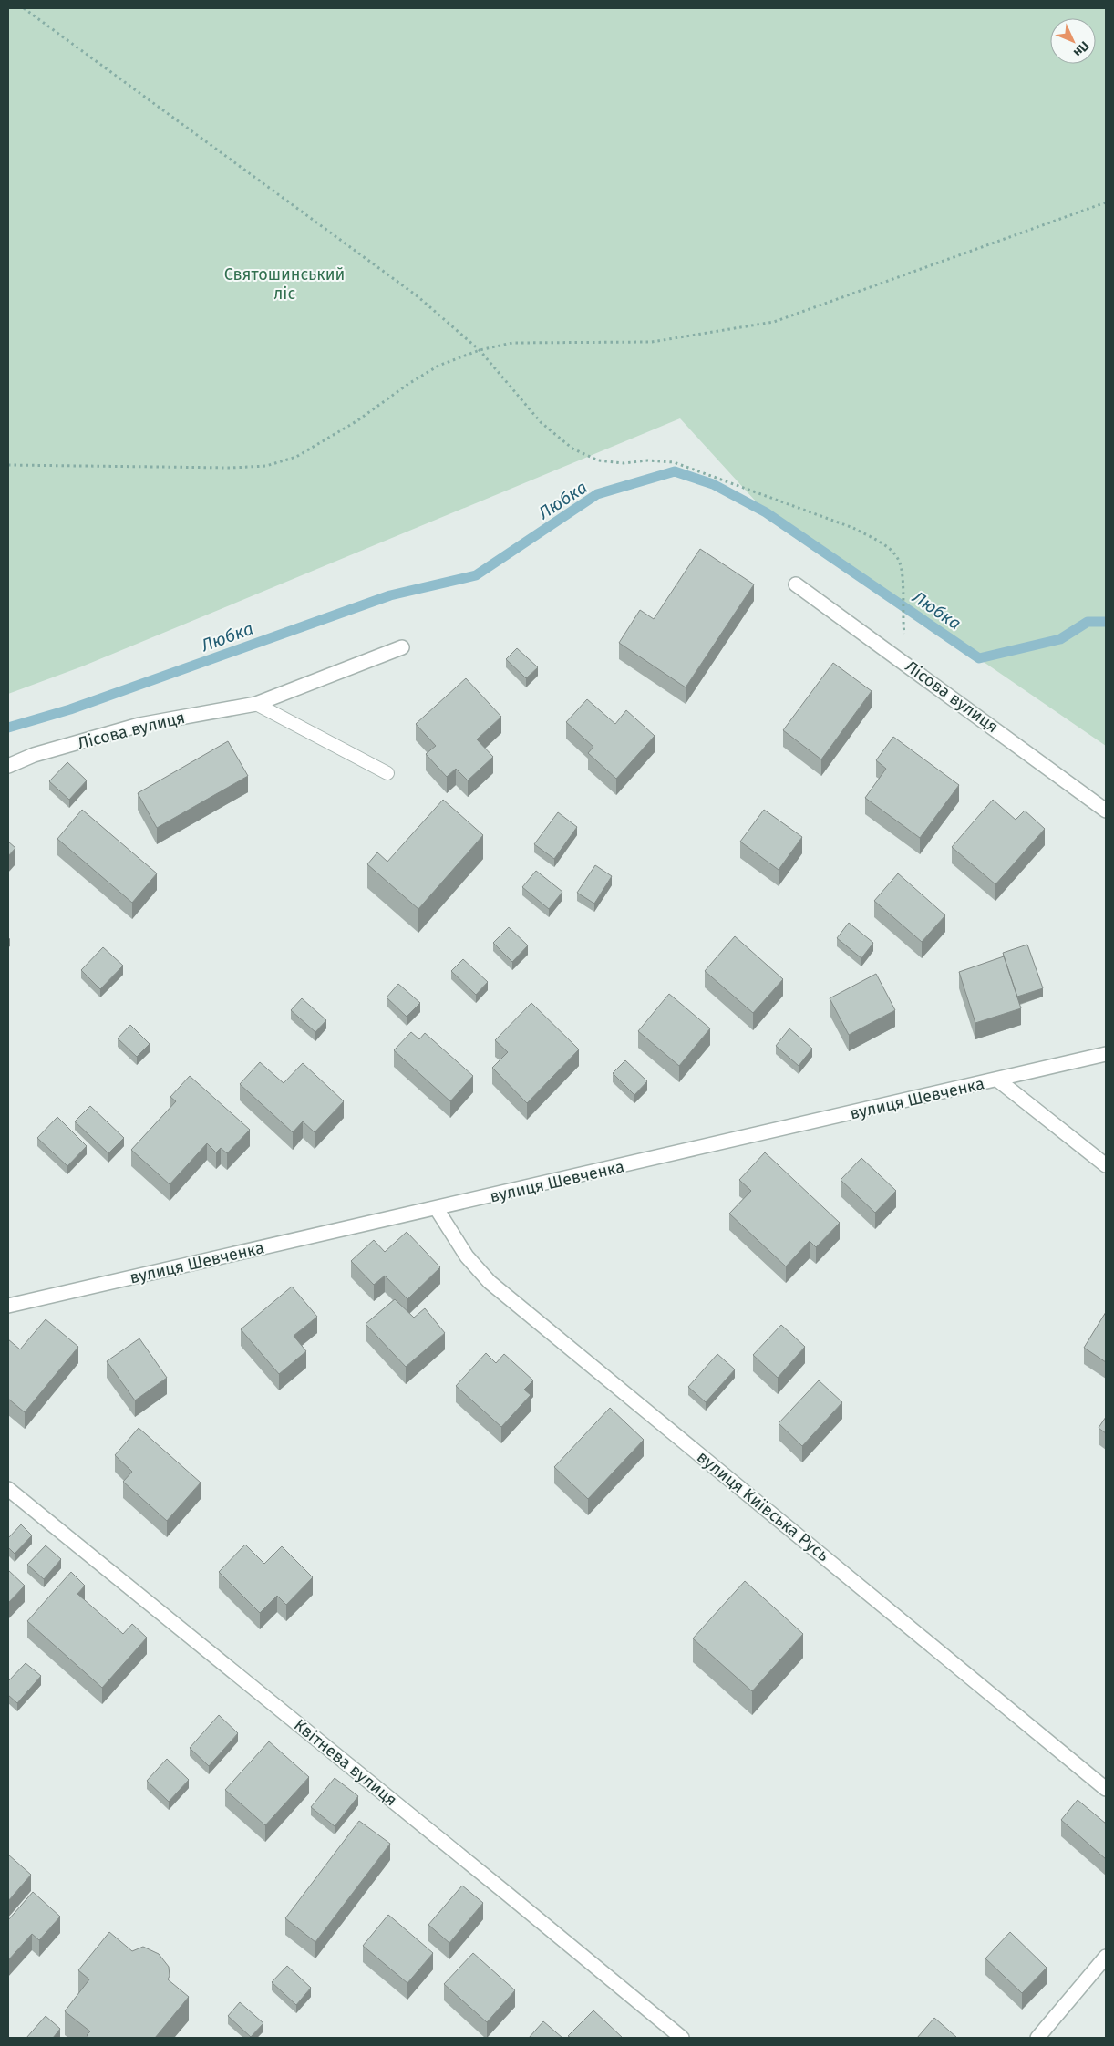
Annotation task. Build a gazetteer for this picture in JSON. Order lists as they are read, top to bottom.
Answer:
{
  "streets": {
    "street": [
      "Лісова вулиця",
      "вулиця Шевченка",
      "вулиця Київська Русь",
      "Квітнева вулиця"
    ]
  },
  "crossings": [
    ["вулиця Шевченка", "вулиця Київська Русь"]
  ],
  "water": ["Любка"],
  "parks": ["Святошинський ліс"],
  "north": "bottom right"
}
